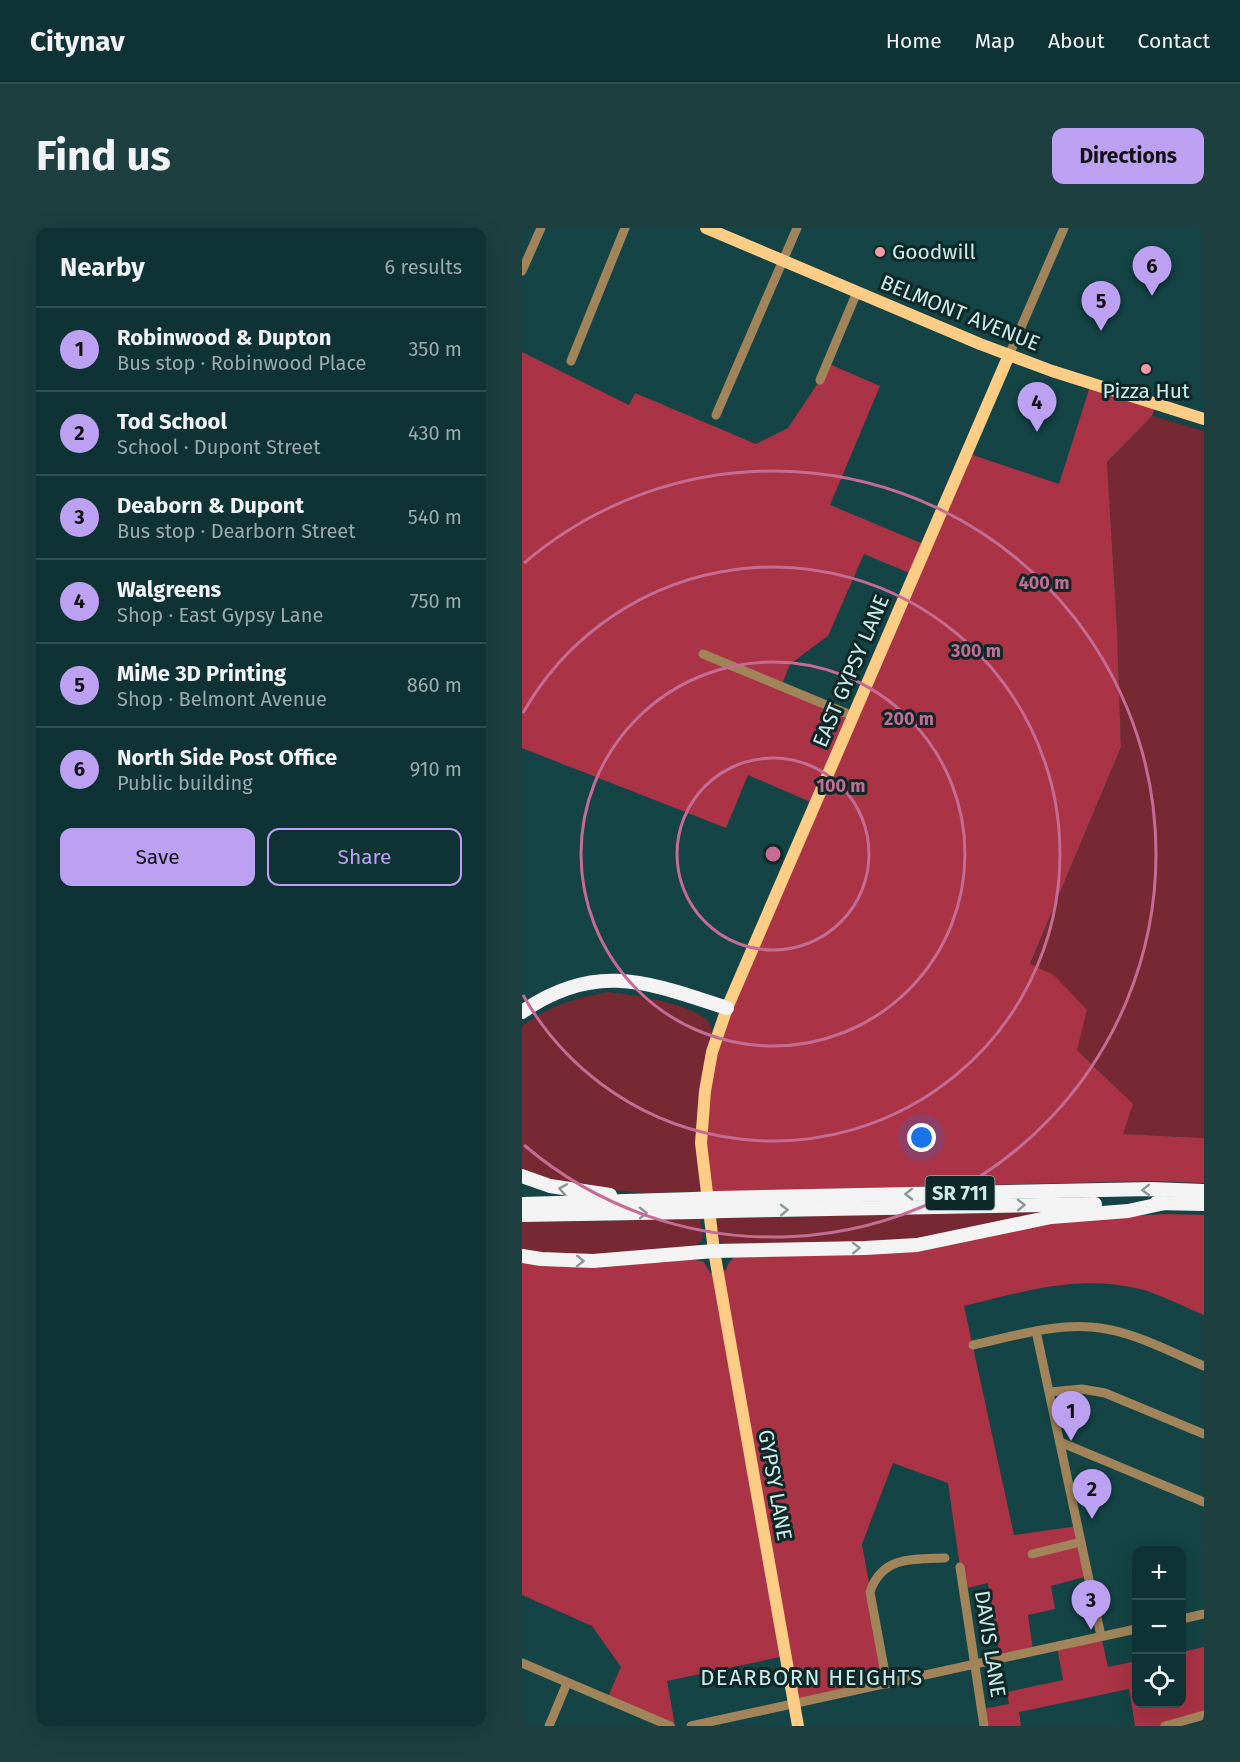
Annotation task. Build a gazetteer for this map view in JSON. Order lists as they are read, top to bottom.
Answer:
{
  "streets": {
    "highway": ["SR 711"],
    "main road": ["BELMONT AVENUE", "EAST GYPSY LANE", "GYPSY LANE"],
    "street": ["DAVIS LANE"]
  },
  "crossings": [
    ["BELMONT AVENUE", "EAST GYPSY LANE"],
    ["EAST GYPSY LANE", "GYPSY LANE"]
  ],
  "districts": ["DEARBORN HEIGHTS"],
  "places": ["Goodwill", "Pizza Hut"],
  "page": {
    "header": "Citynav",
    "nav": [
      "Home",
      "Map",
      "About",
      "Contact"
    ],
    "buttons": [
      "Directions",
      ["Save", "Share"]
    ],
    "title": "Find us",
    "heading": ["Nearby", "6 results"],
    "pins": [
      "6",
      "5",
      "4",
      "1",
      "2",
      "3"
    ],
    "list": [
      {
        "mark": "1",
        "name": "Robinwood & Dupton",
        "note": "Bus stop · Robinwood Place",
        "value": "350 m"
      },
      {
        "mark": "2",
        "name": "Tod School",
        "note": "School · Dupont Street",
        "value": "430 m"
      },
      {
        "mark": "3",
        "name": "Deaborn & Dupont",
        "note": "Bus stop · Dearborn Street",
        "value": "540 m"
      },
      {
        "mark": "4",
        "name": "Walgreens",
        "note": "Shop · East Gypsy Lane",
        "value": "750 m"
      },
      {
        "mark": "5",
        "name": "MiMe 3D Printing",
        "note": "Shop · Belmont Avenue",
        "value": "860 m"
      },
      {
        "mark": "6",
        "name": "North Side Post Office",
        "note": "Public building",
        "value": "910 m"
      }
    ],
    "map_buttons": ["+", "−"]
  },
  "rings": [
    "400 m",
    "300 m",
    "200 m",
    "100 m"
  ]
}
